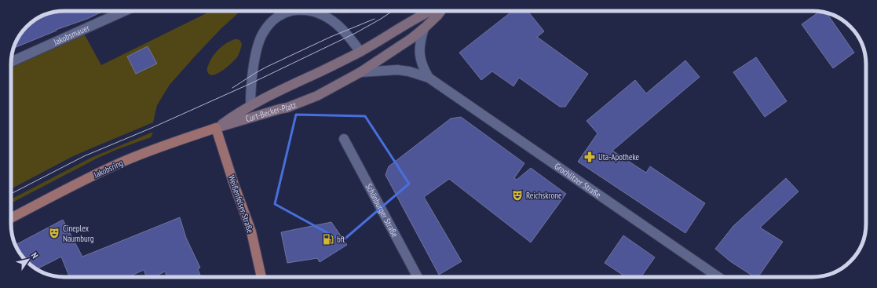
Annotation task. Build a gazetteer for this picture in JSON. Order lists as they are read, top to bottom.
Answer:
{
  "streets": {
    "main road": ["Curt-Becker-Platz", "Jakobsring", "Weißenfelser Straße"],
    "street": ["Jakobsmauer", "Grochlitzer Straße", "Schönburger Straße"]
  },
  "crossings": [
    ["Curt-Becker-Platz", "Jakobsring"],
    ["Curt-Becker-Platz", "Grochlitzer Straße"],
    ["Curt-Becker-Platz", "Weißenfelser Straße"],
    ["Jakobsring", "Weißenfelser Straße"]
  ],
  "places": {
    "pharmacy": ["Uta-Apotheke"],
    "theatre": ["Reichskrone", "Cineplex Naumburg"],
    "fuel station": ["bft"]
  },
  "north": "top right"
}
